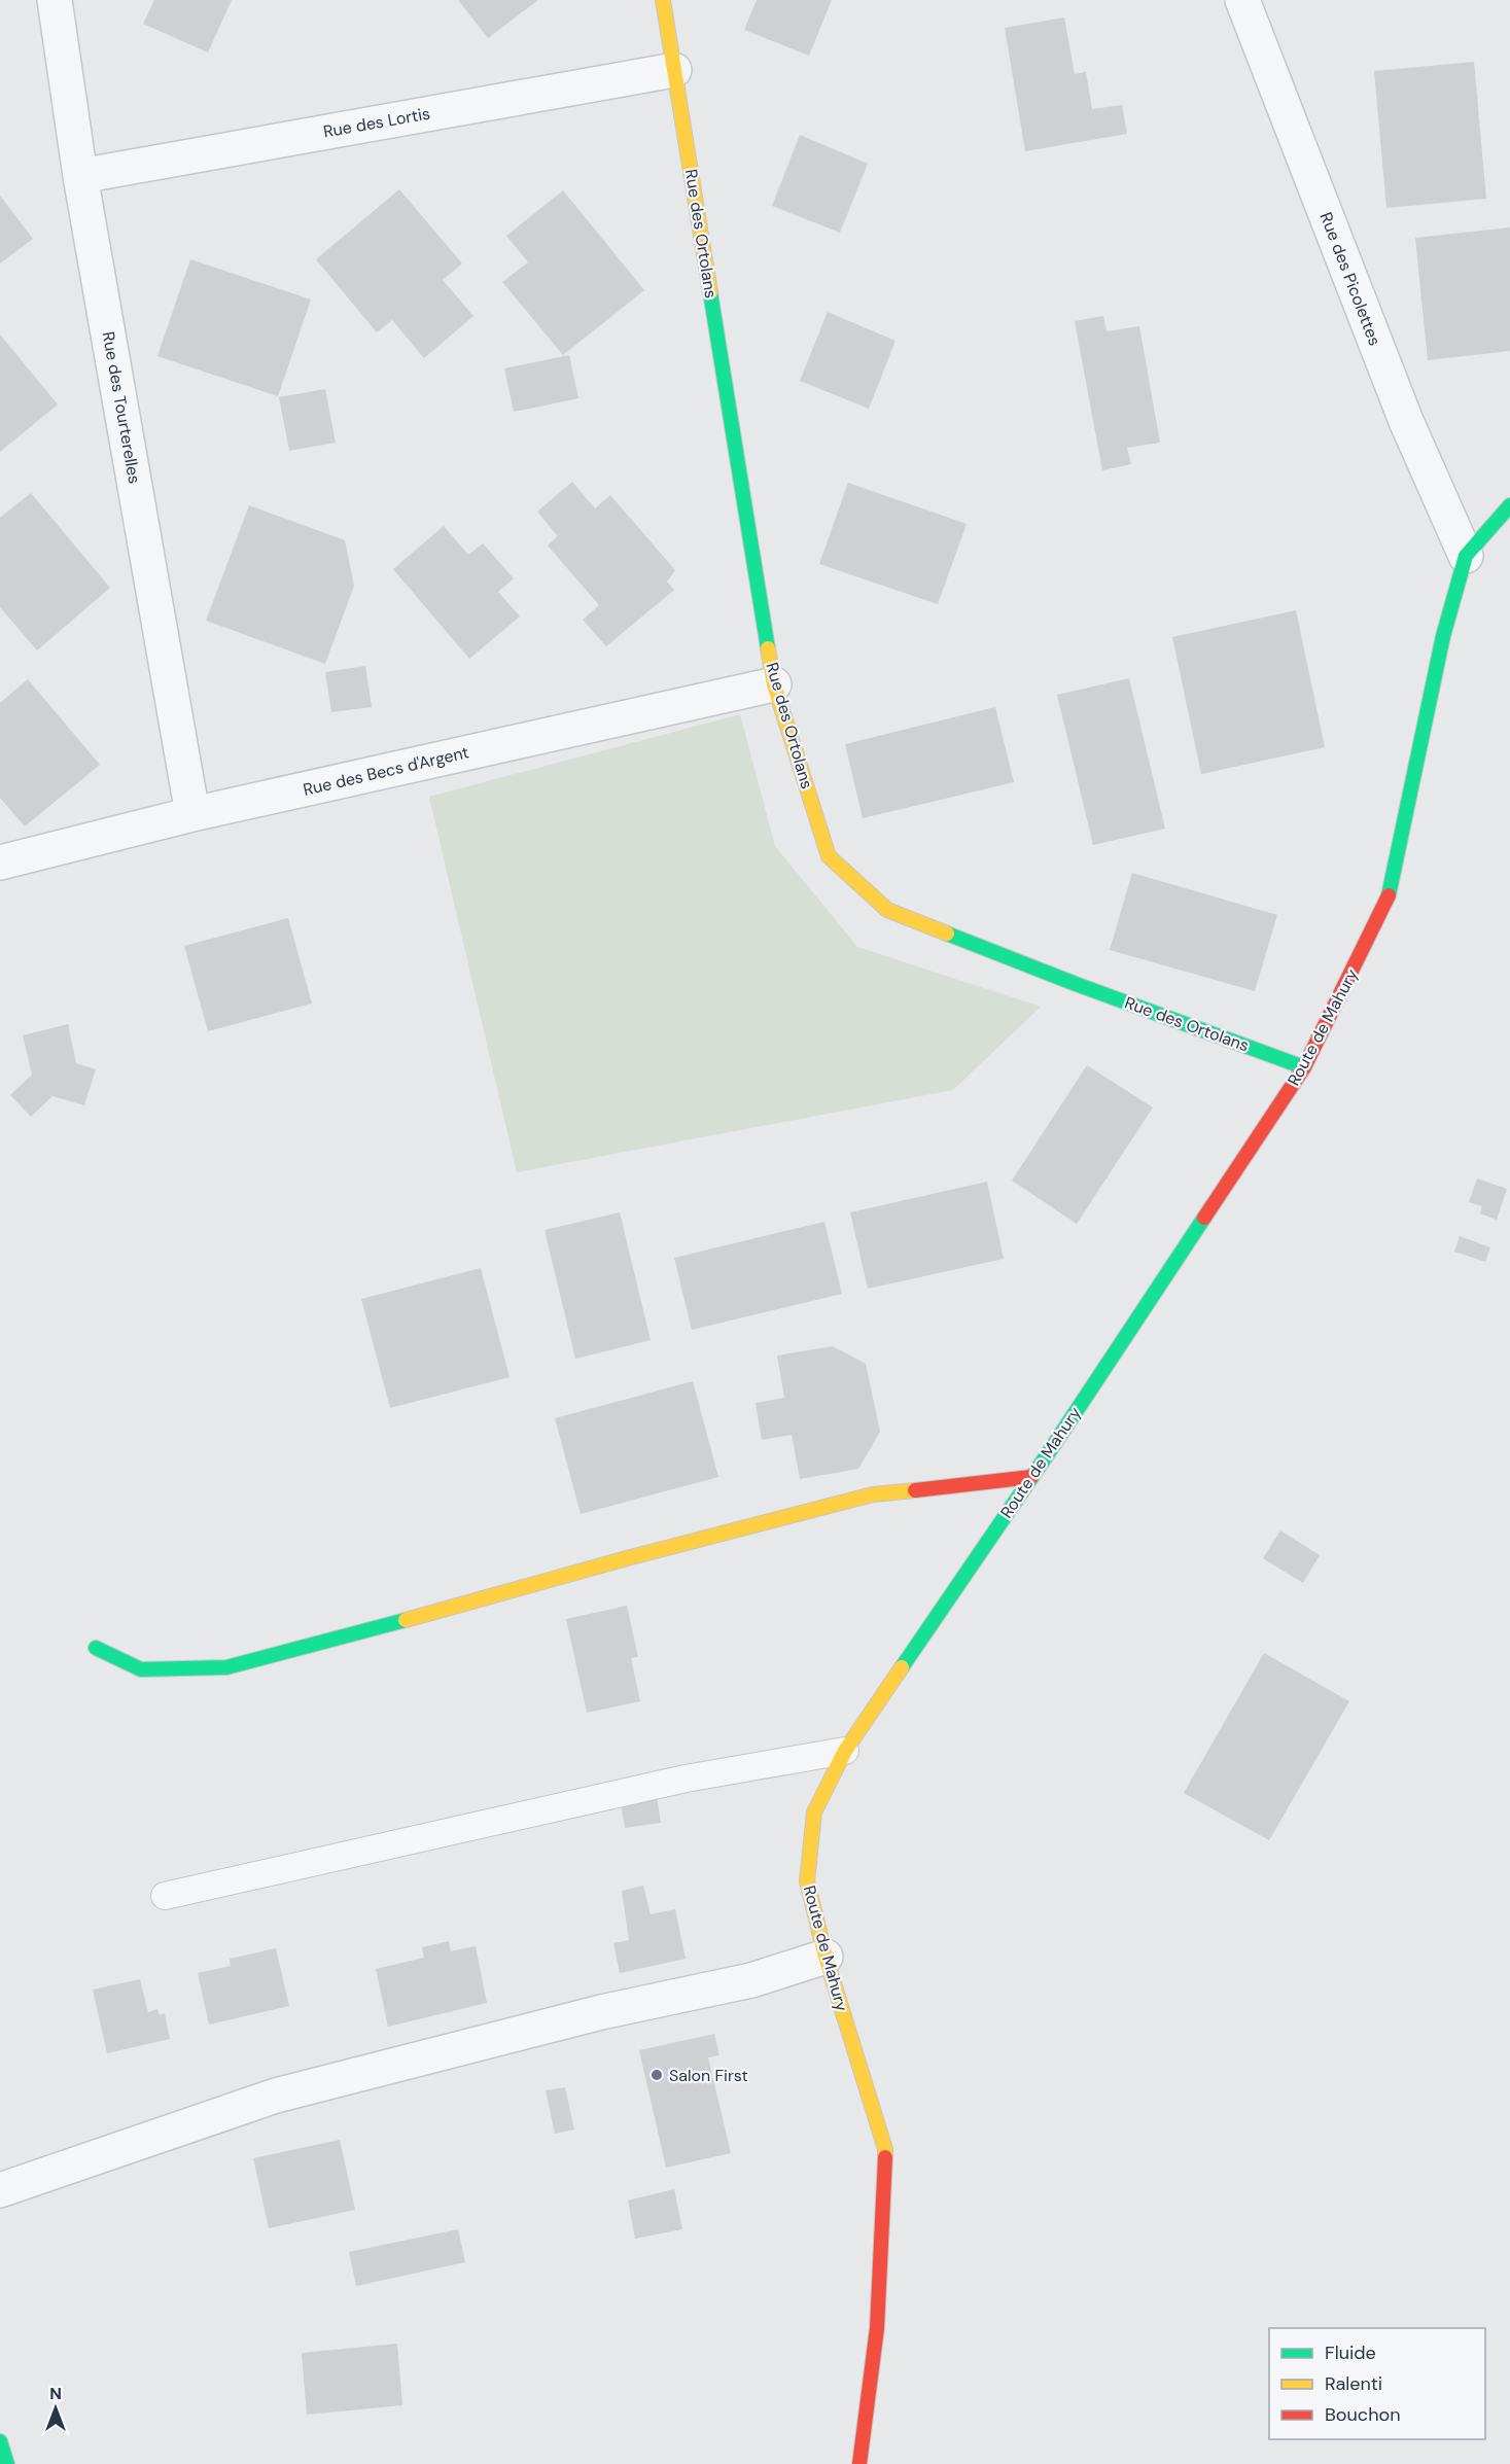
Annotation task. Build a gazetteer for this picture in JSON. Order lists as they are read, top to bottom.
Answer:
{
  "streets": {
    "street": [
      "Rue des Lortis",
      "Rue des Ortolans",
      "Rue des Picolettes",
      "Rue des Tourterelles",
      "Rue des Becs d'Argent",
      "Route de Mahury"
    ]
  },
  "crossings": [
    ["Rue des Lortis", "Rue des Ortolans"],
    ["Rue des Lortis", "Rue des Tourterelles"],
    ["Rue des Ortolans", "Rue des Becs d'Argent"],
    ["Rue des Ortolans", "Route de Mahury"],
    ["Rue des Picolettes", "Route de Mahury"],
    ["Rue des Tourterelles", "Rue des Becs d'Argent"]
  ],
  "places": ["Salon First"],
  "legend": ["Fluide", "Ralenti", "Bouchon"],
  "north": "top"
}
